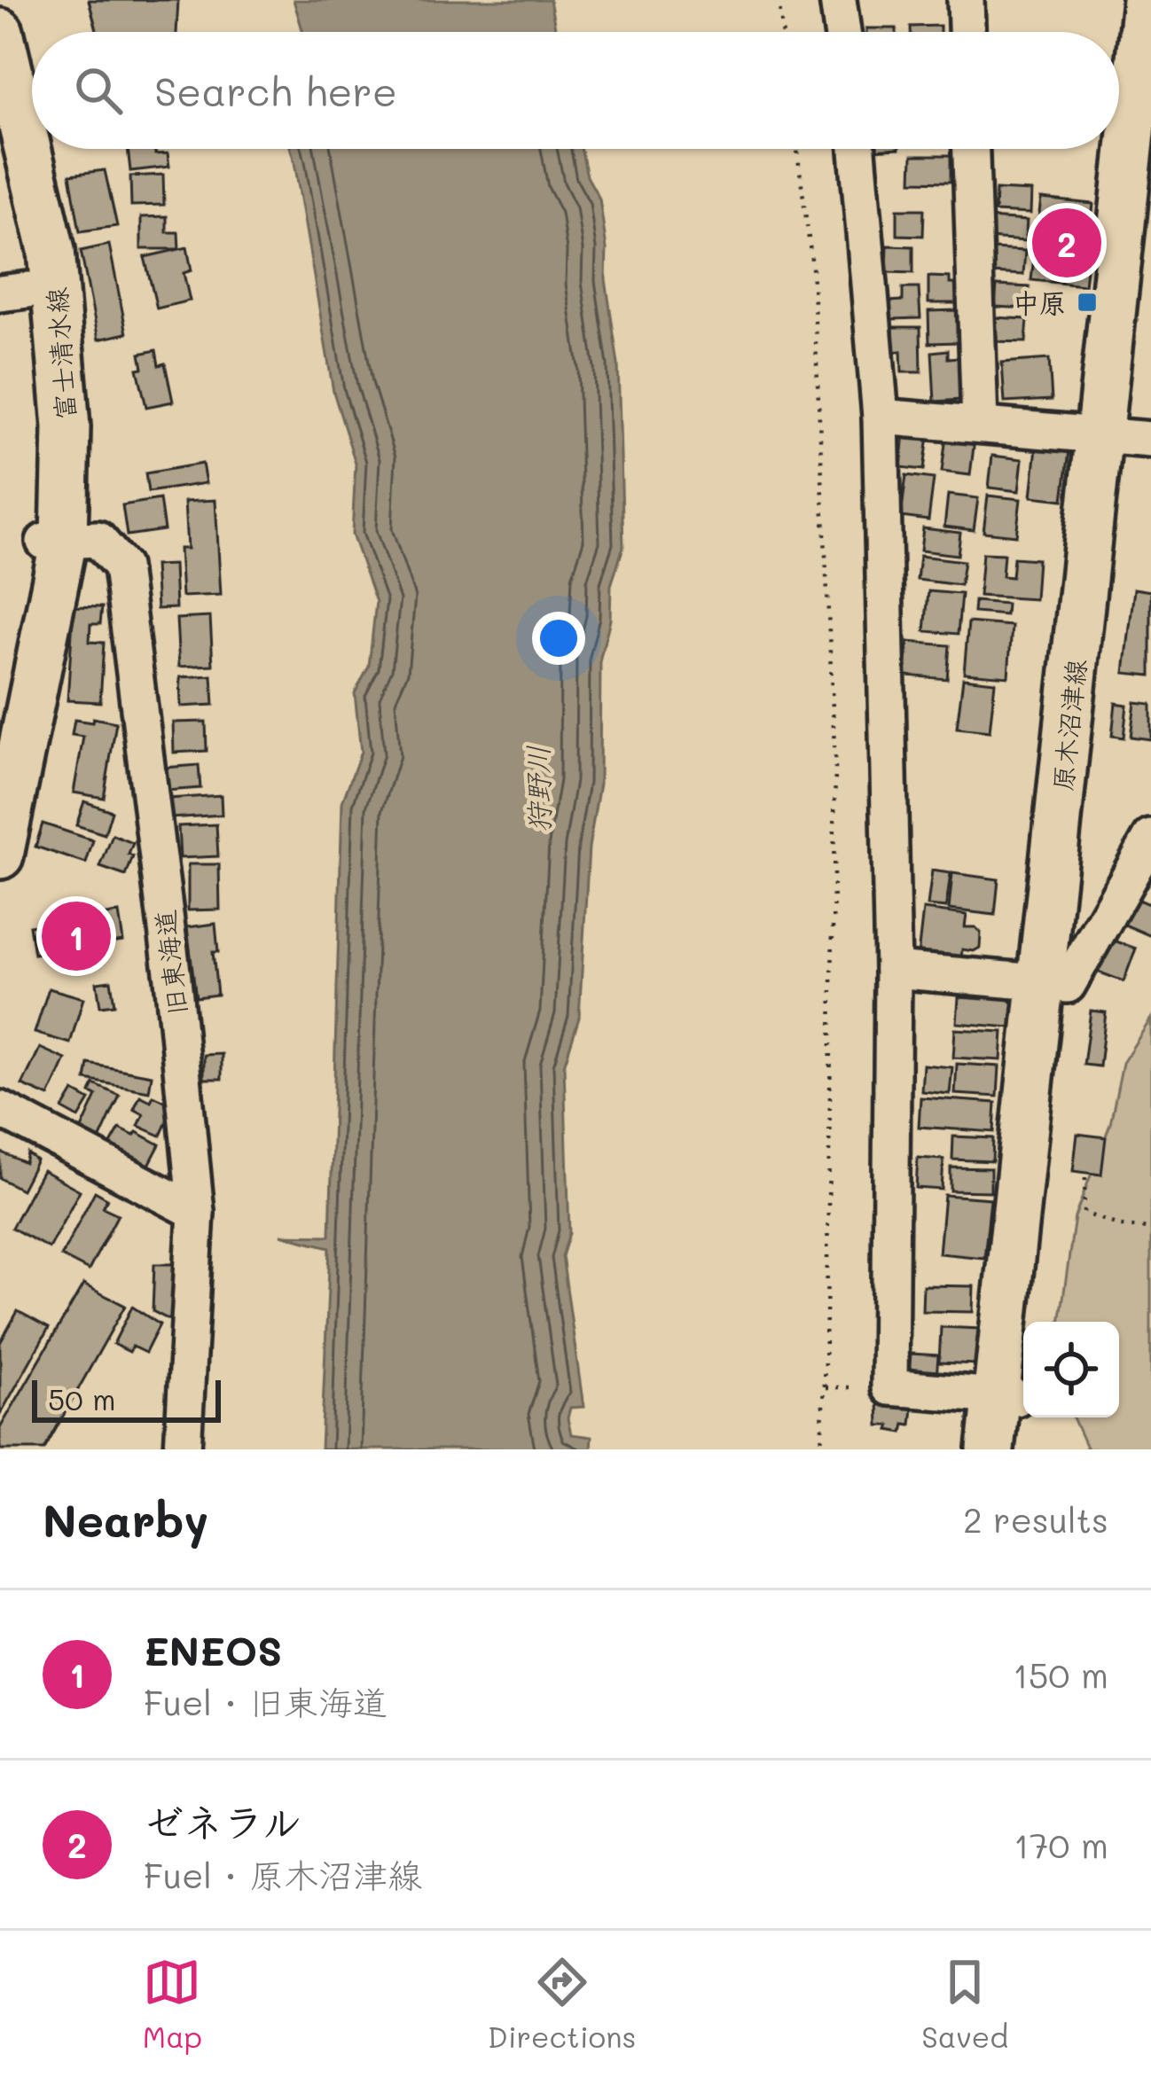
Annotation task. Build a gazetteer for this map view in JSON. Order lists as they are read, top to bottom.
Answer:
{
  "streets": {
    "main road": ["富士清水線", "原木沼津線"],
    "street": ["旧東海道"]
  },
  "crossings": [
    ["富士清水線", "旧東海道"]
  ],
  "water": ["狩野川"],
  "places": {
    "transit": ["中原"]
  },
  "scale_bar": "50 m",
  "page": {
    "search": "Search here",
    "pins": ["2", "1"],
    "scale": "50 m",
    "heading": ["Nearby", "2 results"],
    "list": [
      {
        "mark": "1",
        "name": "ENEOS",
        "note": "Fuel · 旧東海道",
        "value": "150 m"
      },
      {
        "mark": "2",
        "name": "ゼネラル",
        "note": "Fuel · 原木沼津線",
        "value": "170 m"
      }
    ],
    "nav": ["Map", "Directions", "Saved"]
  }
}
